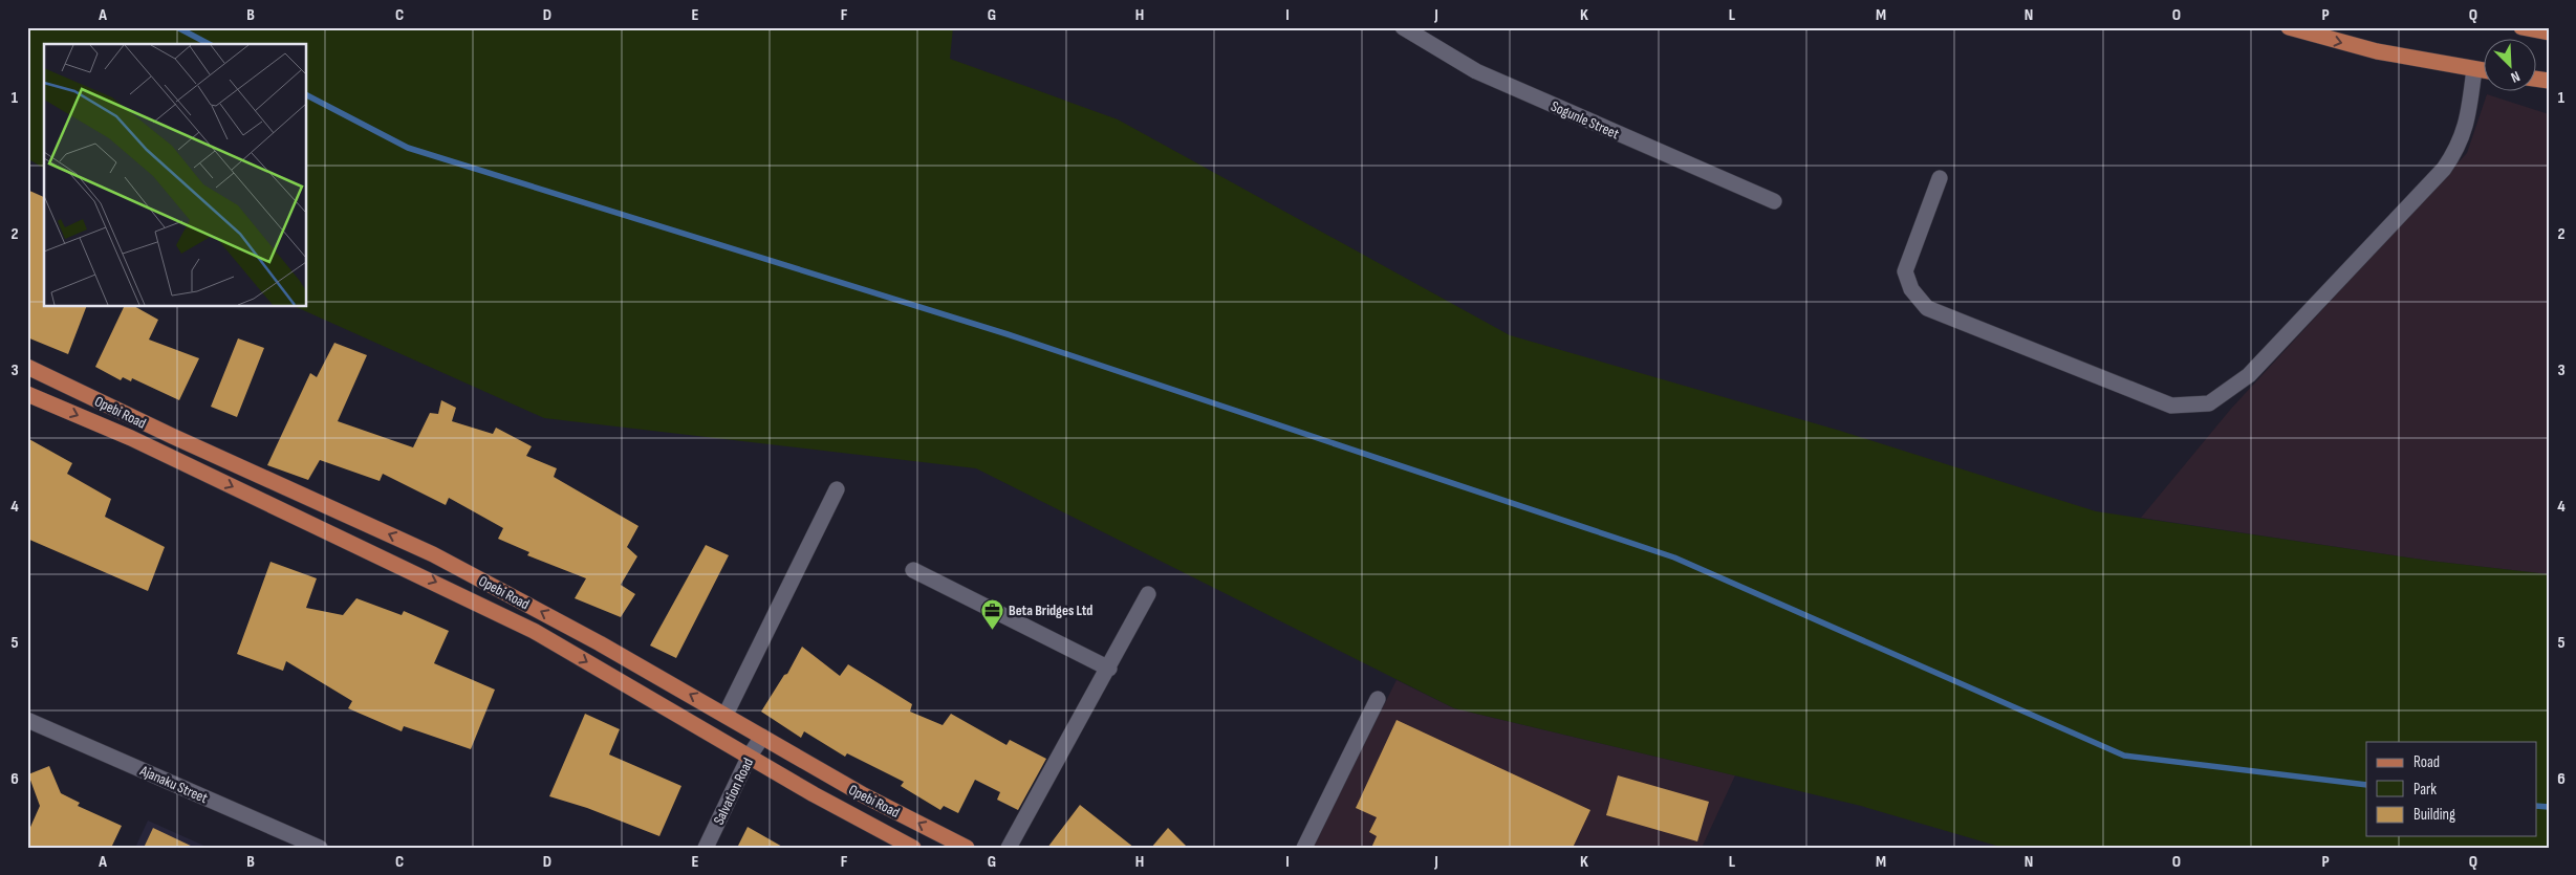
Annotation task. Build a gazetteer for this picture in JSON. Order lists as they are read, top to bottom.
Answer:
{
  "streets": {
    "main road": ["Opebi Road"],
    "street": ["Sogunle Street", "Ajanaku Street", "Salvation Road"]
  },
  "crossings": [
    ["Opebi Road", "Salvation Road"]
  ],
  "places": {
    "office": ["Beta Bridges Ltd"]
  },
  "legend": ["Road", "Park", "Building"],
  "north": "bottom right",
  "grid": {
    "columns": [
      "A",
      "B",
      "C",
      "D",
      "E",
      "F",
      "G",
      "H",
      "I",
      "J",
      "K",
      "L",
      "M",
      "N",
      "O",
      "P",
      "Q"
    ],
    "rows": [
      "1",
      "2",
      "3",
      "4",
      "5",
      "6"
    ]
  }
}
